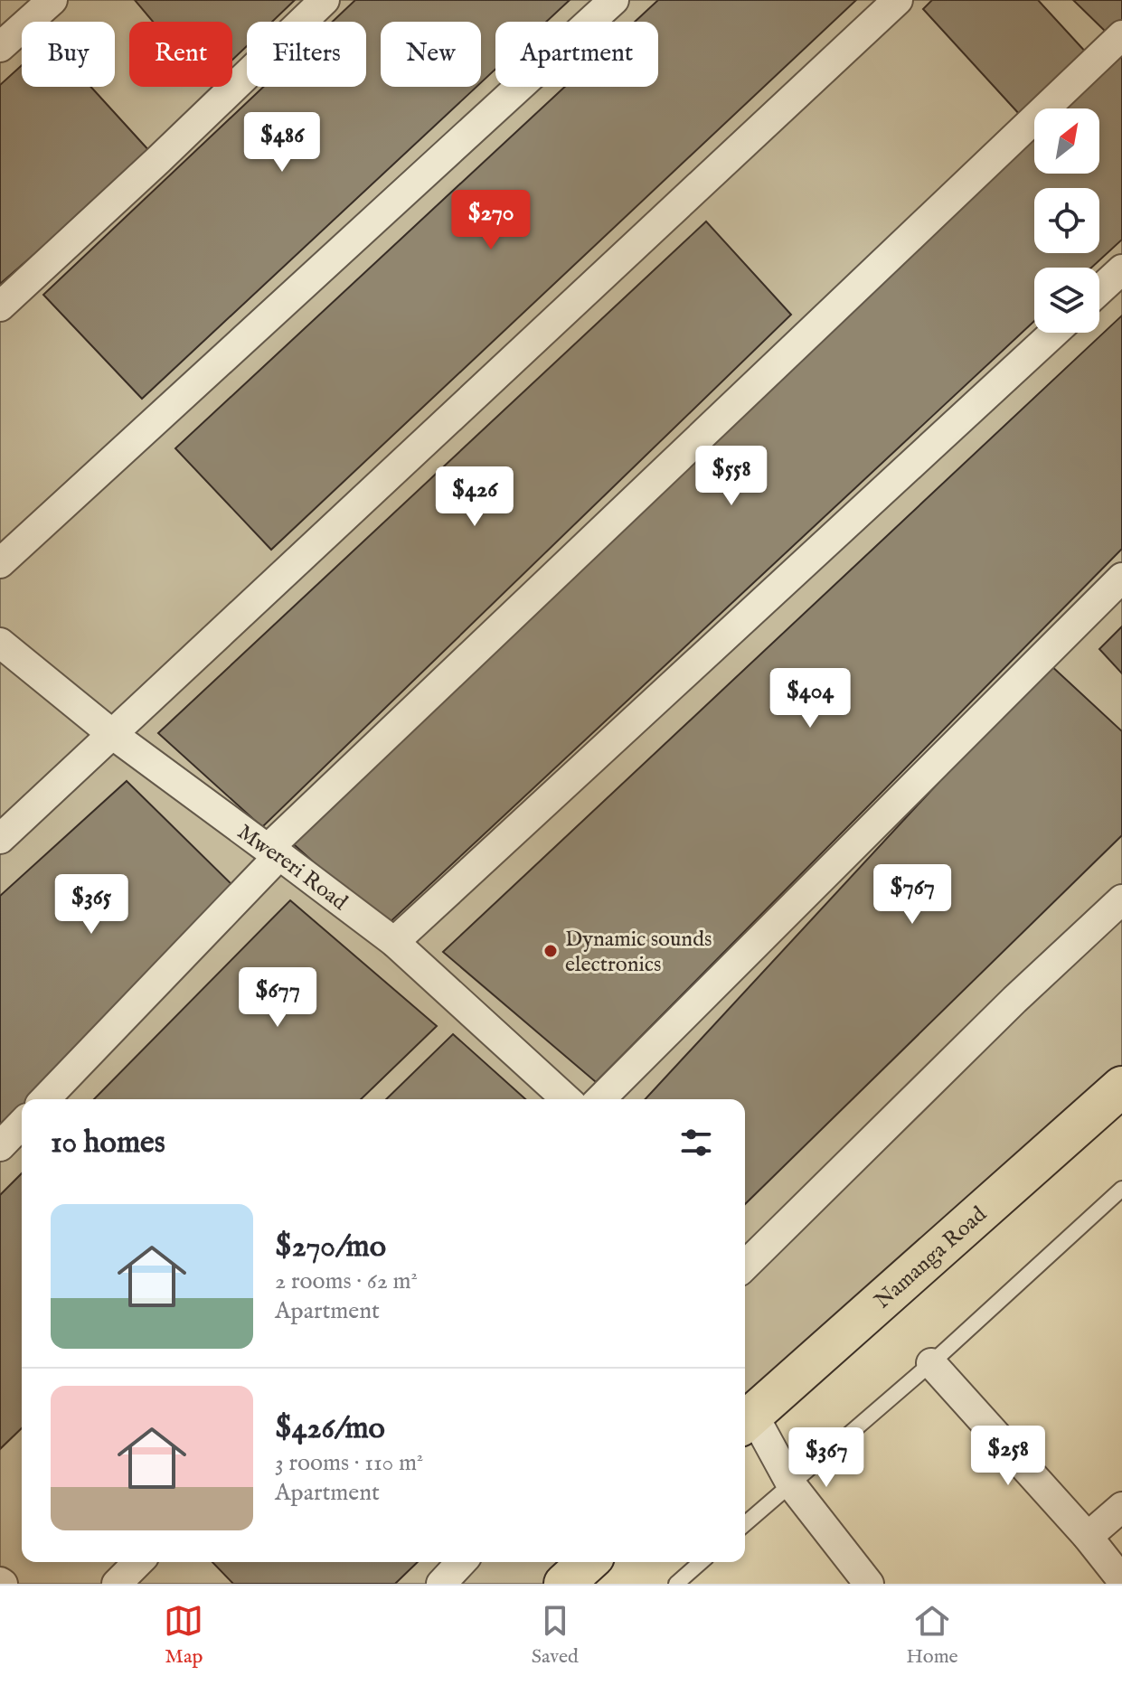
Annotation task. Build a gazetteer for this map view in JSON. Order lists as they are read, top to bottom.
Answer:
{
  "streets": {
    "highway": ["Namanga Road"],
    "street": ["Mwereri Road"]
  },
  "places": ["Dynamic sounds electronics"],
  "north": "top right",
  "page": {
    "chip": [
      "Buy",
      "Rent",
      "Filters",
      "New",
      "Apartment"
    ],
    "price": [
      "$486",
      "$270",
      "$558",
      "$426",
      "$404",
      "$767",
      "$365",
      "$677",
      "$258",
      "$367"
    ],
    "heading": "10 homes",
    "list": [
      {
        "name": "$270/mo",
        "note": "2 rooms · 62 m² · Apartment"
      },
      {
        "name": "$426/mo",
        "note": "3 rooms · 110 m² · Apartment"
      }
    ],
    "tabs": ["Map", "Saved", "Home"]
  }
}
